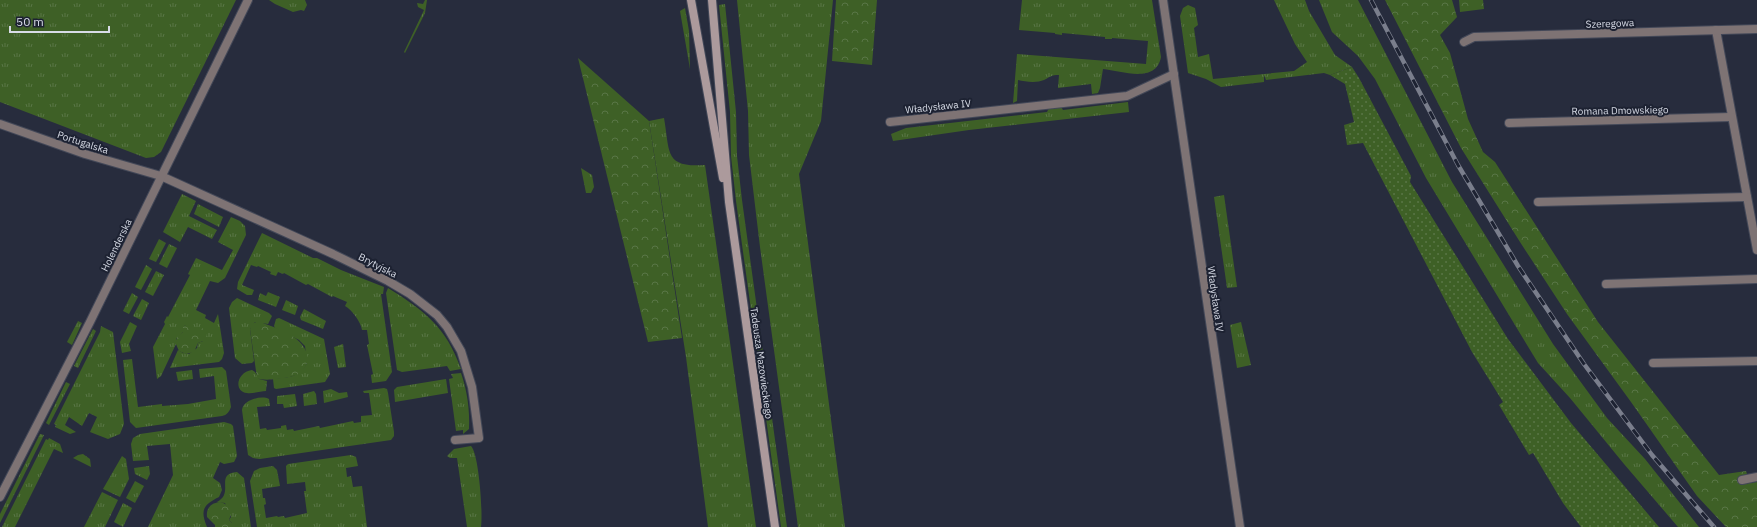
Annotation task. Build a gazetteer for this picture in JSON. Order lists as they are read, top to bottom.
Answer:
{
  "streets": {
    "main road": ["Tadeusza Mazowieckiego"],
    "street": [
      "Szeregowa",
      "Władysława IV",
      "Romana Dmowskiego",
      "Portugalska",
      "Holenderska",
      "Brytyjska"
    ]
  },
  "crossings": [
    ["Portugalska", "Holenderska"],
    ["Portugalska", "Brytyjska"],
    ["Holenderska", "Brytyjska"]
  ],
  "scale_bar": "50 m"
}
